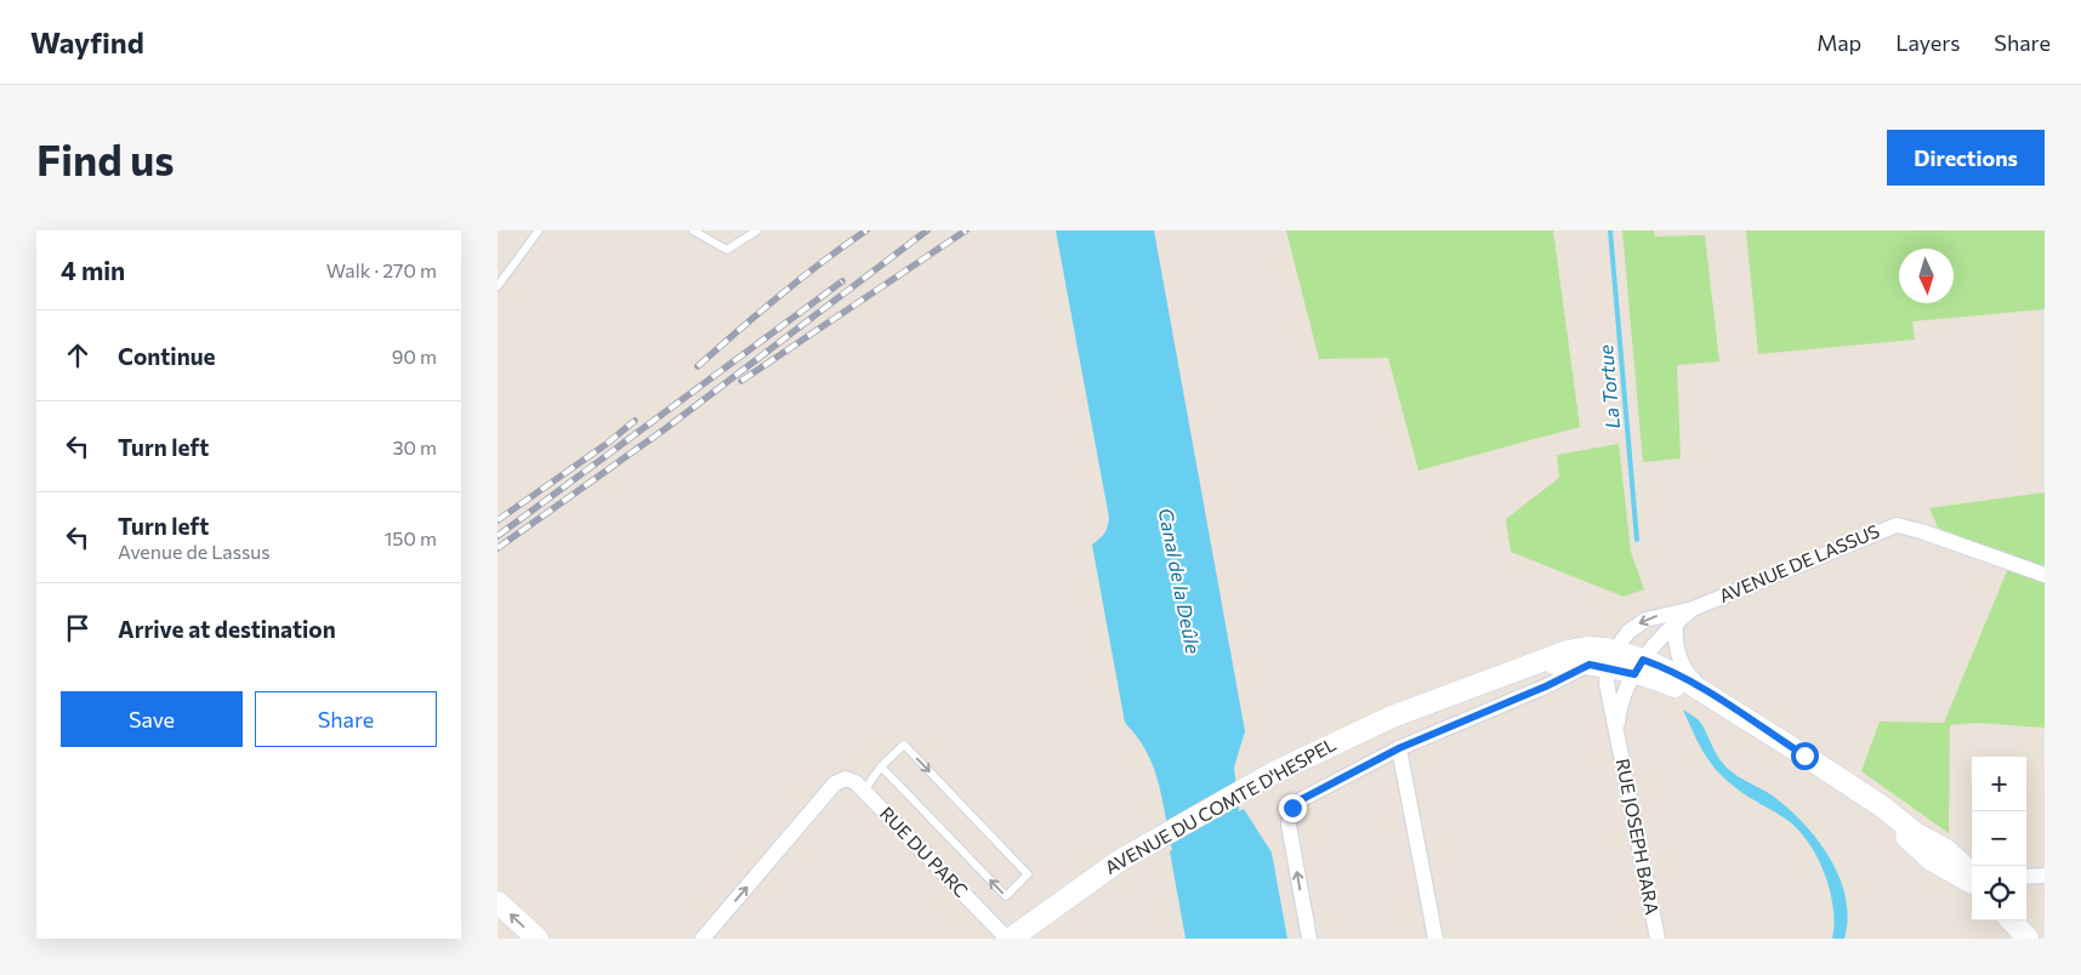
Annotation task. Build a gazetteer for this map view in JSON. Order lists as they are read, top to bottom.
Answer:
{
  "streets": {
    "street": [
      "AVENUE DE LASSUS",
      "AVENUE DU COMTE D'HESPEL",
      "RUE JOSEPH BARA",
      "RUE DU PARC"
    ]
  },
  "crossings": [
    ["AVENUE DE LASSUS", "AVENUE DU COMTE D'HESPEL"],
    ["AVENUE DE LASSUS", "RUE JOSEPH BARA"],
    ["AVENUE DU COMTE D'HESPEL", "RUE JOSEPH BARA"],
    ["AVENUE DU COMTE D'HESPEL", "RUE DU PARC"]
  ],
  "one_way": ["RUE DU PARC"],
  "water": ["La Tortue", "Canal de la Deûle"],
  "north": "bottom",
  "page": {
    "header": "Wayfind",
    "nav": ["Map", "Layers", "Share"],
    "buttons": [
      "Directions",
      ["Save", "Share"]
    ],
    "title": "Find us",
    "heading": ["4 min", "Walk · 270 m"],
    "list": [
      ["Continue", "90 m"],
      ["Turn left", "30 m"],
      ["Turn left", "Avenue de Lassus", "150 m"],
      "Arrive at destination"
    ],
    "map_buttons": ["+", "−"]
  }
}
